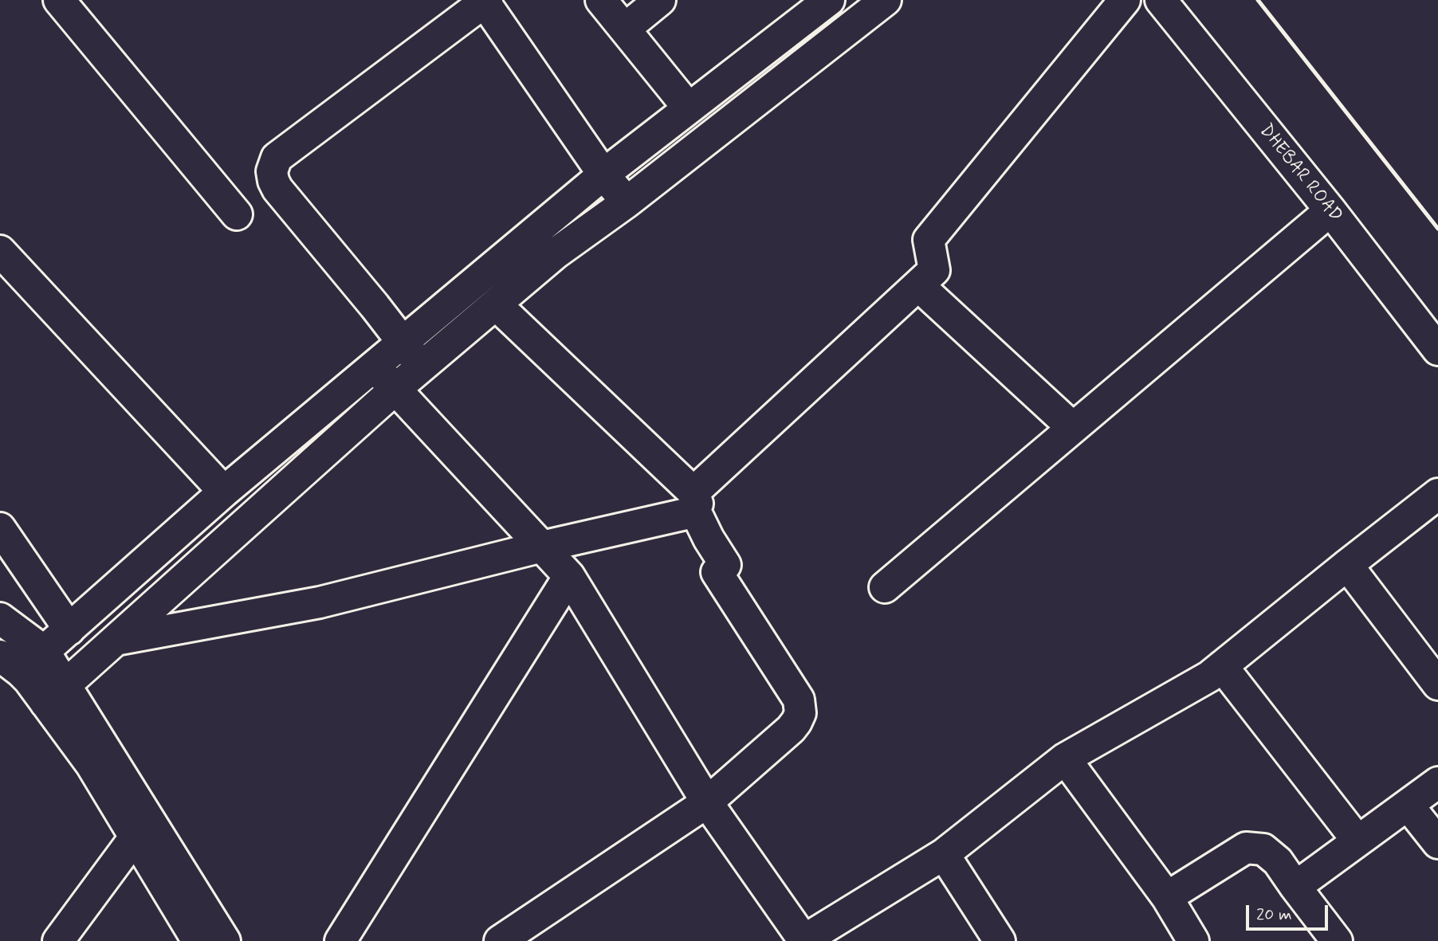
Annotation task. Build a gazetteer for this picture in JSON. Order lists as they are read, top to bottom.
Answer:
{
  "streets": {
    "street": ["DHEBAR ROAD"]
  },
  "scale_bar": "20 m"
}
